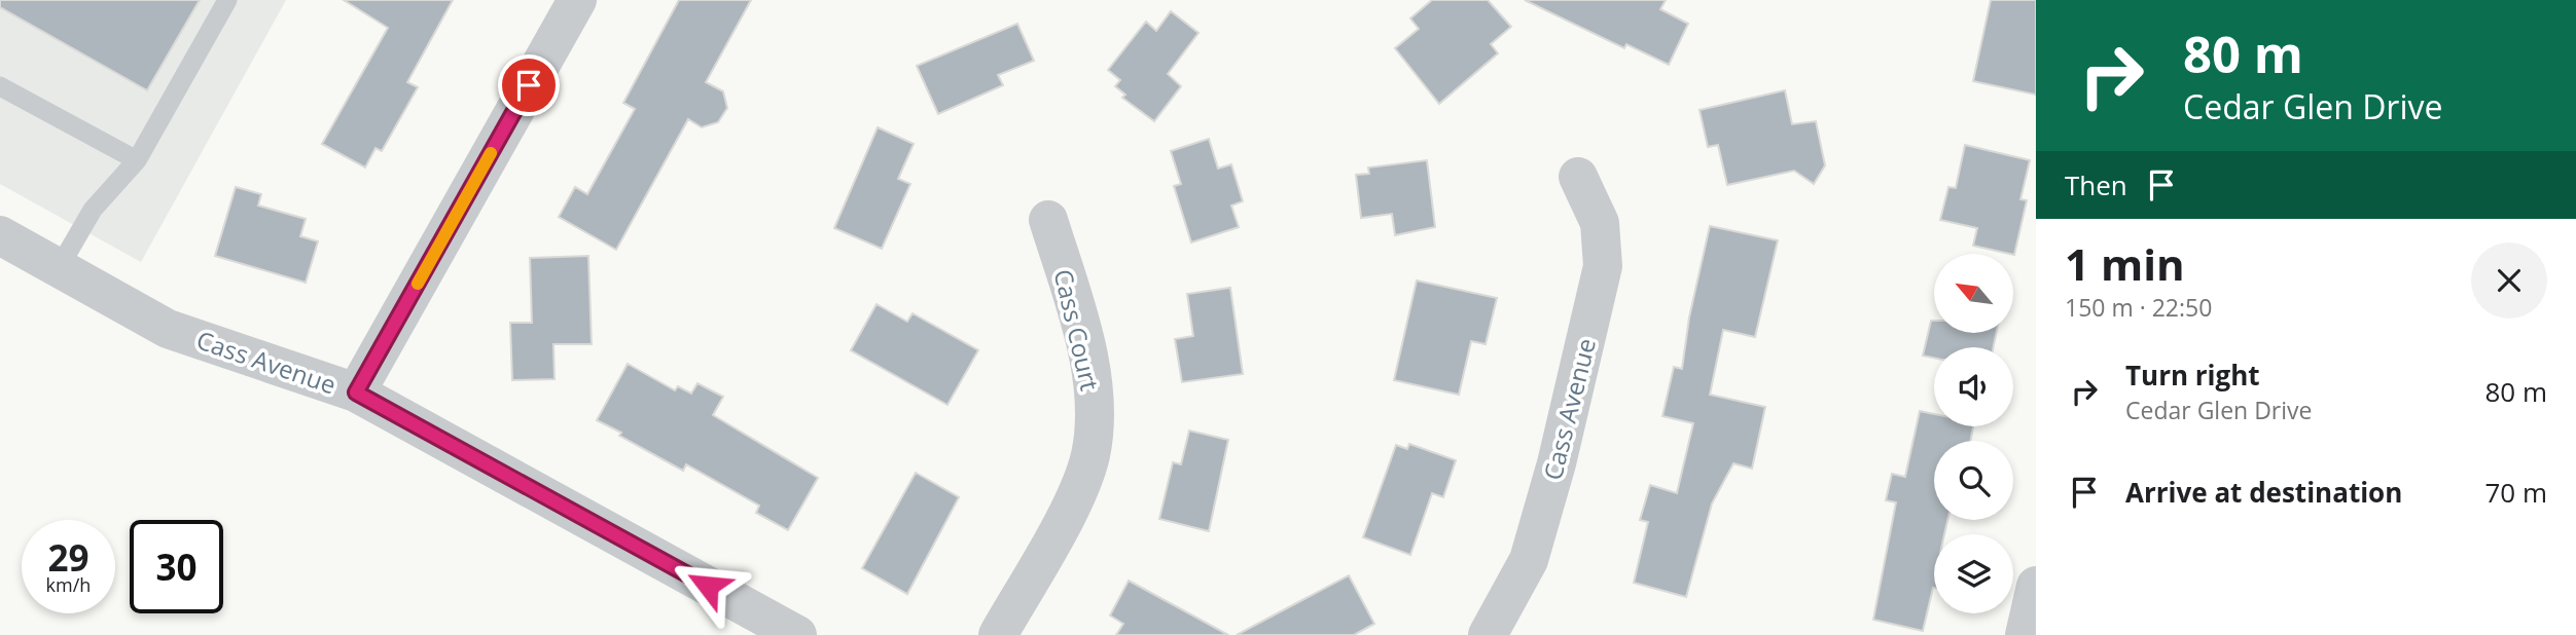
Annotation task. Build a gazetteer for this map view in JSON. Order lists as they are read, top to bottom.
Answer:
{
  "streets": {
    "street": ["Cass Court", "Cass Avenue"]
  },
  "north": "top left",
  "page": {
    "turn": ["80 m", "Cedar Glen Drive"],
    "then": "Then",
    "heading": ["1 min", "150 m · 22:50"],
    "list": [
      {
        "name": "Turn right",
        "note": "Cedar Glen Drive",
        "value": "80 m"
      },
      {
        "name": "Arrive at destination",
        "value": "70 m"
      }
    ],
    "speed": "29 km/h",
    "limit": "30"
  }
}
